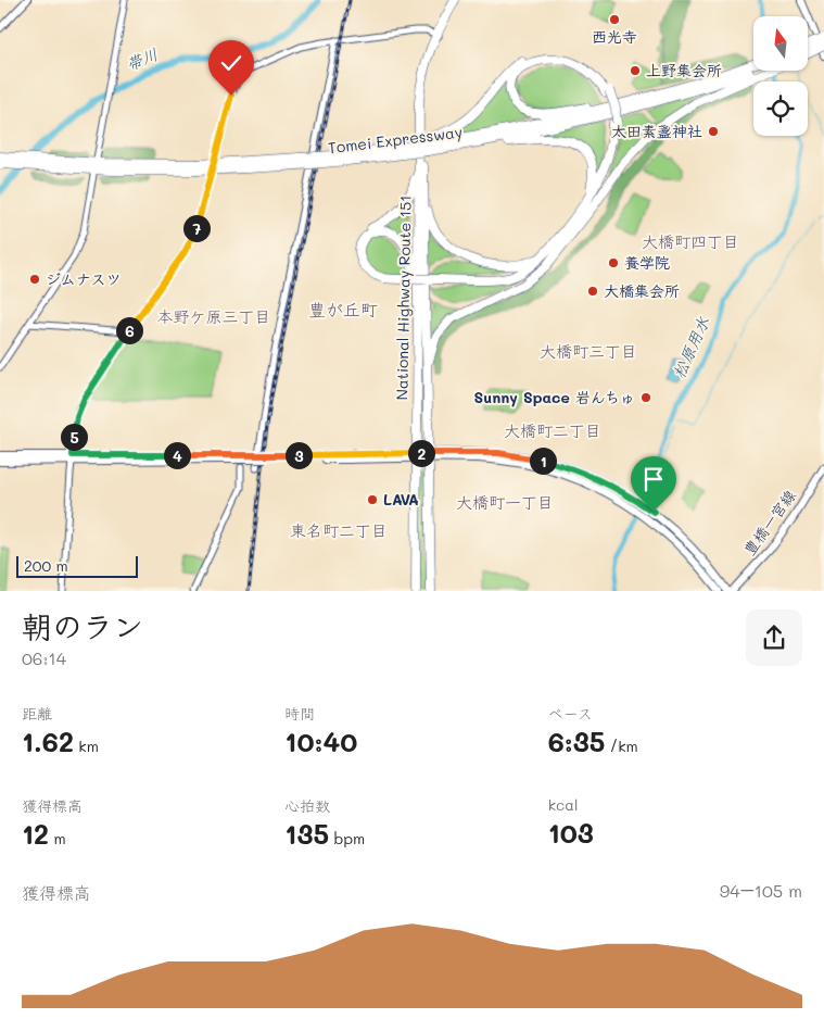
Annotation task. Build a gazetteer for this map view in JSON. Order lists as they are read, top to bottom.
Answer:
{
  "streets": {
    "highway": ["Tomei Expressway", "National Highway Route 151"],
    "main road": ["豊橋一宮線"]
  },
  "districts": [
    "大橋町四丁目",
    "豊が丘町",
    "本野ケ原三丁目",
    "大橋町三丁目",
    "大橋町二丁目",
    "大橋町一丁目",
    "東名町二丁目"
  ],
  "water": ["帯川", "松原用水"],
  "places": [
    "西光寺",
    "上野集会所",
    "太田素盞神社",
    "養学院",
    "ジムナスツ",
    "大橋集会所",
    "Sunny Space 岩んちゅ",
    "LAVA"
  ],
  "scale_bar": "200 m",
  "north": "top",
  "page": {
    "pins": [
      "7",
      "6",
      "5",
      "2",
      "3",
      "4",
      "1"
    ],
    "scale": "200 m",
    "heading": ["朝のラン", "06:14"],
    "stats": [
      ["距離", "1.62 km"],
      ["時間", "10:40"],
      ["ペース", "6:35 /km"],
      ["獲得標高", "12 m"],
      ["心拍数", "135 bpm"],
      ["kcal", "103"]
    ],
    "chart": ["獲得標高", "94–105 m"]
  }
}
